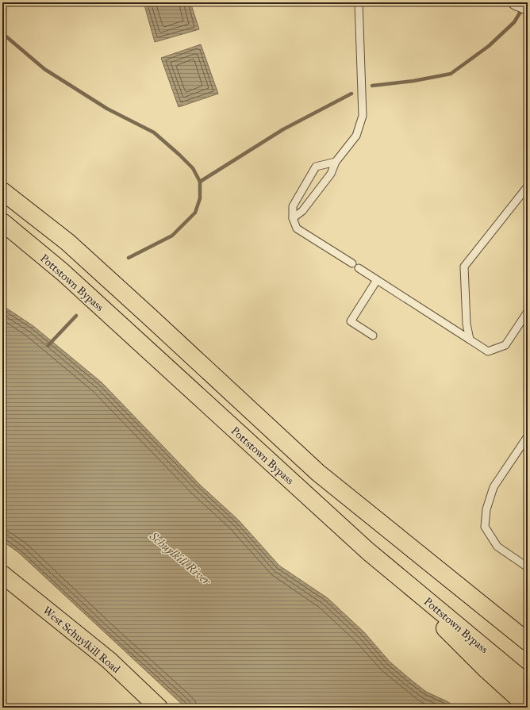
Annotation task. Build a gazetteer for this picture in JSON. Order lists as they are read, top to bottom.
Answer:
{
  "streets": {
    "main road": ["Pottstown Bypass", "West Schuylkill Road"]
  },
  "water": ["Schuylkill River"]
}
